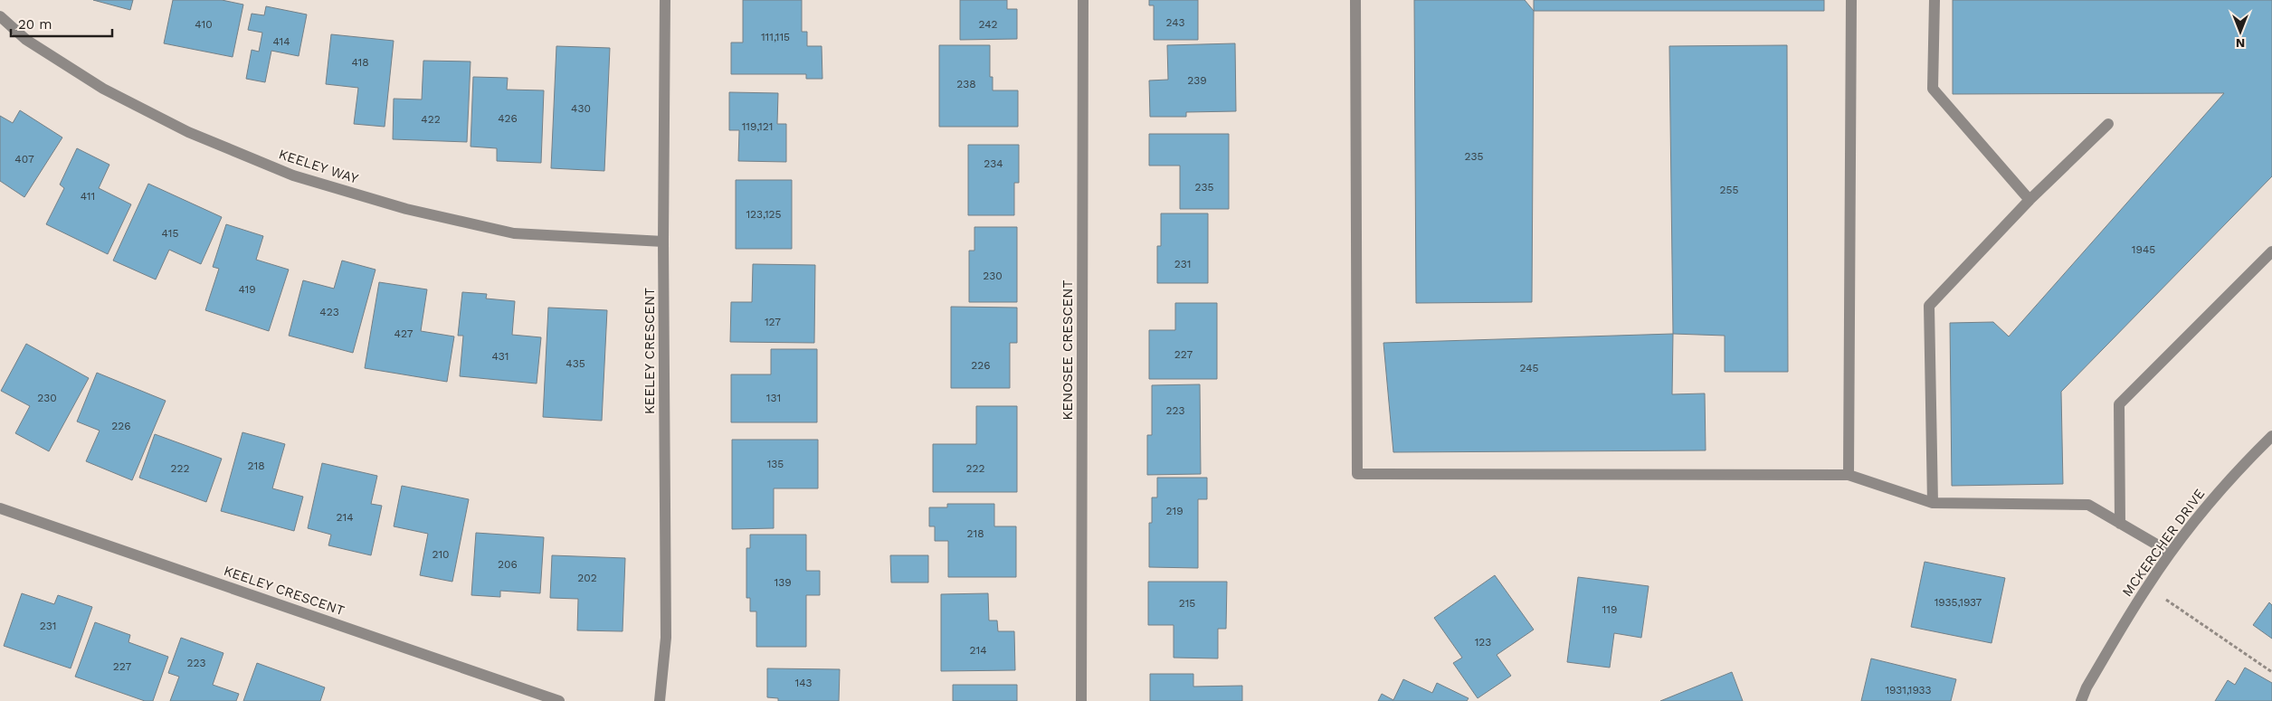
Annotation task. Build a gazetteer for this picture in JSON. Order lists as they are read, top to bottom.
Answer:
{
  "streets": {
    "street": [
      "KEELEY WAY",
      "KENOSEE CRESCENT",
      "KEELEY CRESCENT",
      "MCKERCHER DRIVE"
    ]
  },
  "crossings": [
    ["KEELEY WAY", "KEELEY CRESCENT"]
  ],
  "house_numbers": [
    "243",
    "410",
    "242",
    "111,115",
    "414",
    "418",
    "239",
    "238",
    "430",
    "426",
    "422",
    "119,121",
    "235",
    "407",
    "234",
    "235",
    "255",
    "411",
    "123,125",
    "415",
    "1945",
    "231",
    "230",
    "419",
    "423",
    "127",
    "427",
    "227",
    "431",
    "435",
    "226",
    "245",
    "230",
    "131",
    "223",
    "226",
    "135",
    "218",
    "222",
    "222",
    "219",
    "214",
    "218",
    "210",
    "206",
    "202",
    "139",
    "1935,1937",
    "215",
    "119",
    "231",
    "123",
    "214",
    "223",
    "227",
    "143",
    "1931,1933"
  ],
  "scale_bar": "20 m",
  "north": "bottom"
}
